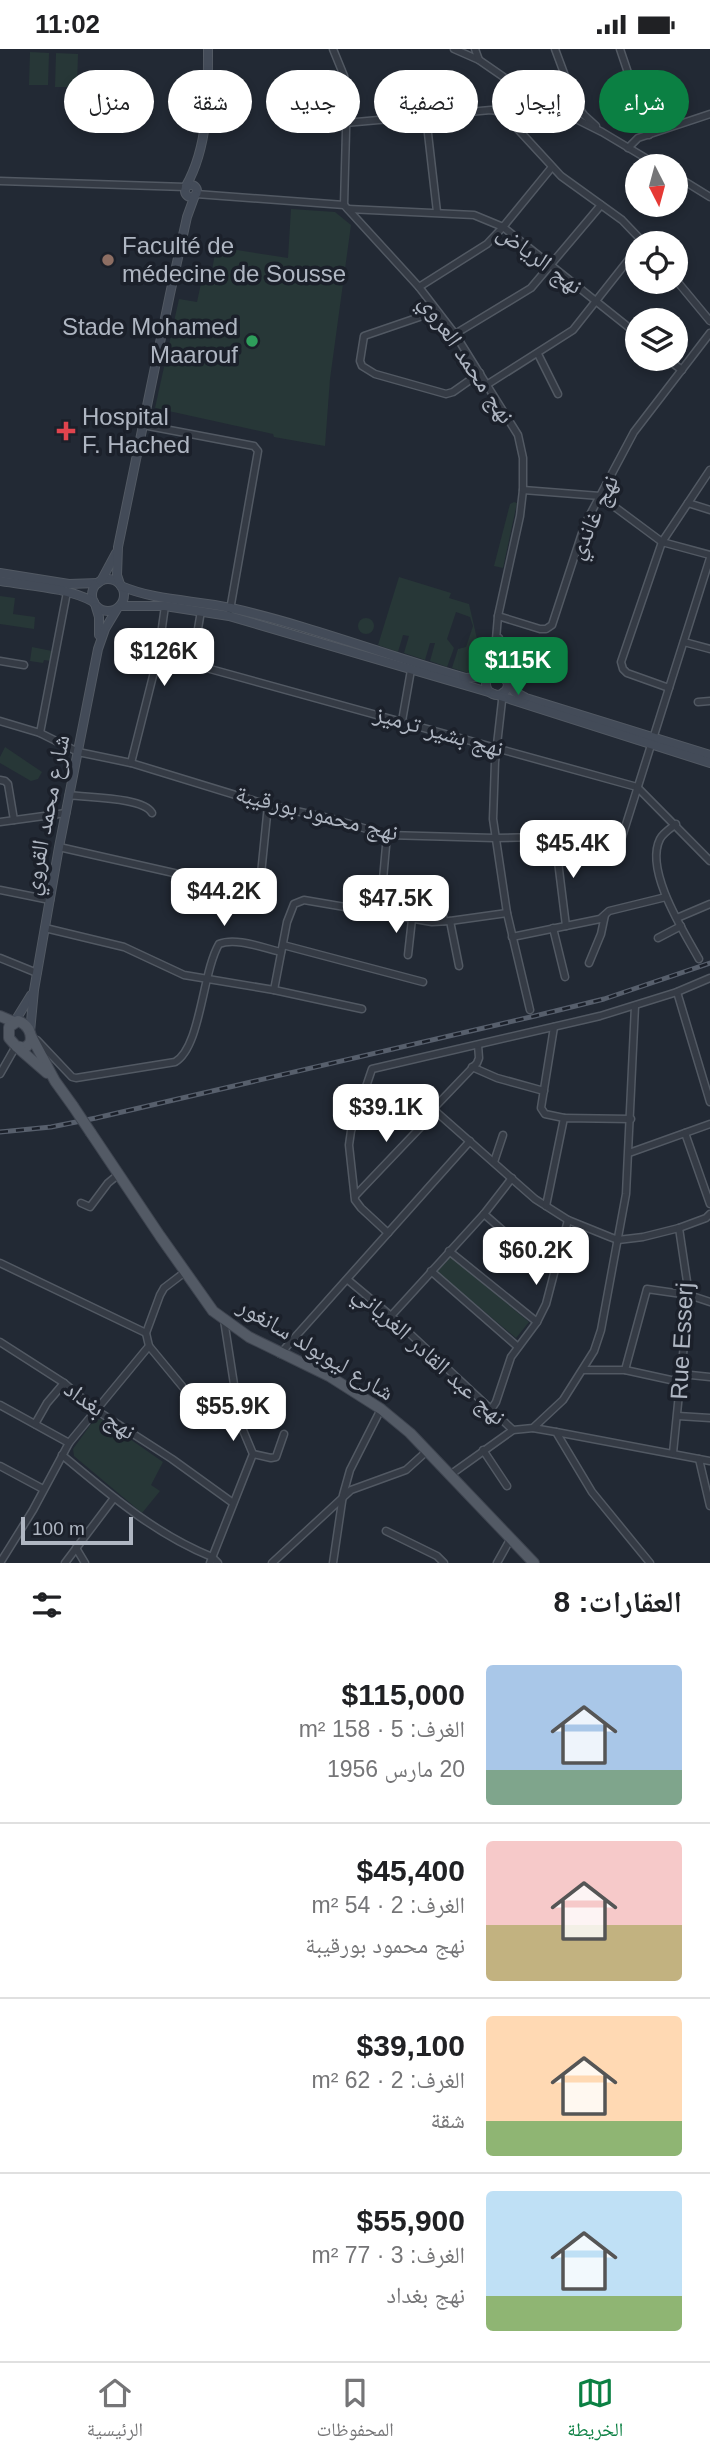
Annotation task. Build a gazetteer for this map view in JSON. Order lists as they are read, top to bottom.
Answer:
{
  "streets": {
    "main road": ["شارع محمد القروي", "شارع ليوبولد سانغور"],
    "street": [
      "نهج الرياض",
      "نهج محمد العروي",
      "نهج غاندي",
      "نهج بشير ترميز",
      "نهج محمود بورقيبة",
      "Rue Esserj",
      "نهج عبد القادر الغرياني",
      "نهج بغداد"
    ]
  },
  "crossings": [
    ["نهج الرياض", "نهج محمد العروي"],
    ["نهج محمد العروي", "نهج غاندي"],
    ["نهج بشير ترميز", "نهج محمود بورقيبة"],
    ["نهج محمود بورقيبة", "شارع محمد القروي"],
    ["شارع محمد القروي", "شارع ليوبولد سانغور"]
  ],
  "places": {
    "other": ["Faculté de médecine de Sousse", "Stade Mohamed Maarouf"],
    "health": ["Hospital F. Hached"]
  },
  "scale_bar": "100 m",
  "north": "bottom",
  "page": {
    "status": "11:02",
    "chip": [
      "شراء",
      "إيجار",
      "تصفية",
      "جديد",
      "شقة",
      "منزل"
    ],
    "price": [
      "$126K",
      "$115K",
      "$45.4K",
      "$44.2K",
      "$47.5K",
      "$39.1K",
      "$60.2K",
      "$55.9K"
    ],
    "scale": "100 m",
    "heading": "العقارات: 8",
    "list": [
      {
        "name": "$115,000",
        "note": "الغرف: 5 · 158 m² · 20 مارس 1956"
      },
      {
        "name": "$45,400",
        "note": "الغرف: 2 · 54 m² · نهج محمود بورقيبة"
      },
      {
        "name": "$39,100",
        "note": "الغرف: 2 · 62 m² · شقة"
      },
      {
        "name": "$55,900",
        "note": "الغرف: 3 · 77 m² · نهج بغداد"
      }
    ],
    "tabs": ["الخريطة", "المحفوظات", "الرئيسية"]
  }
}
